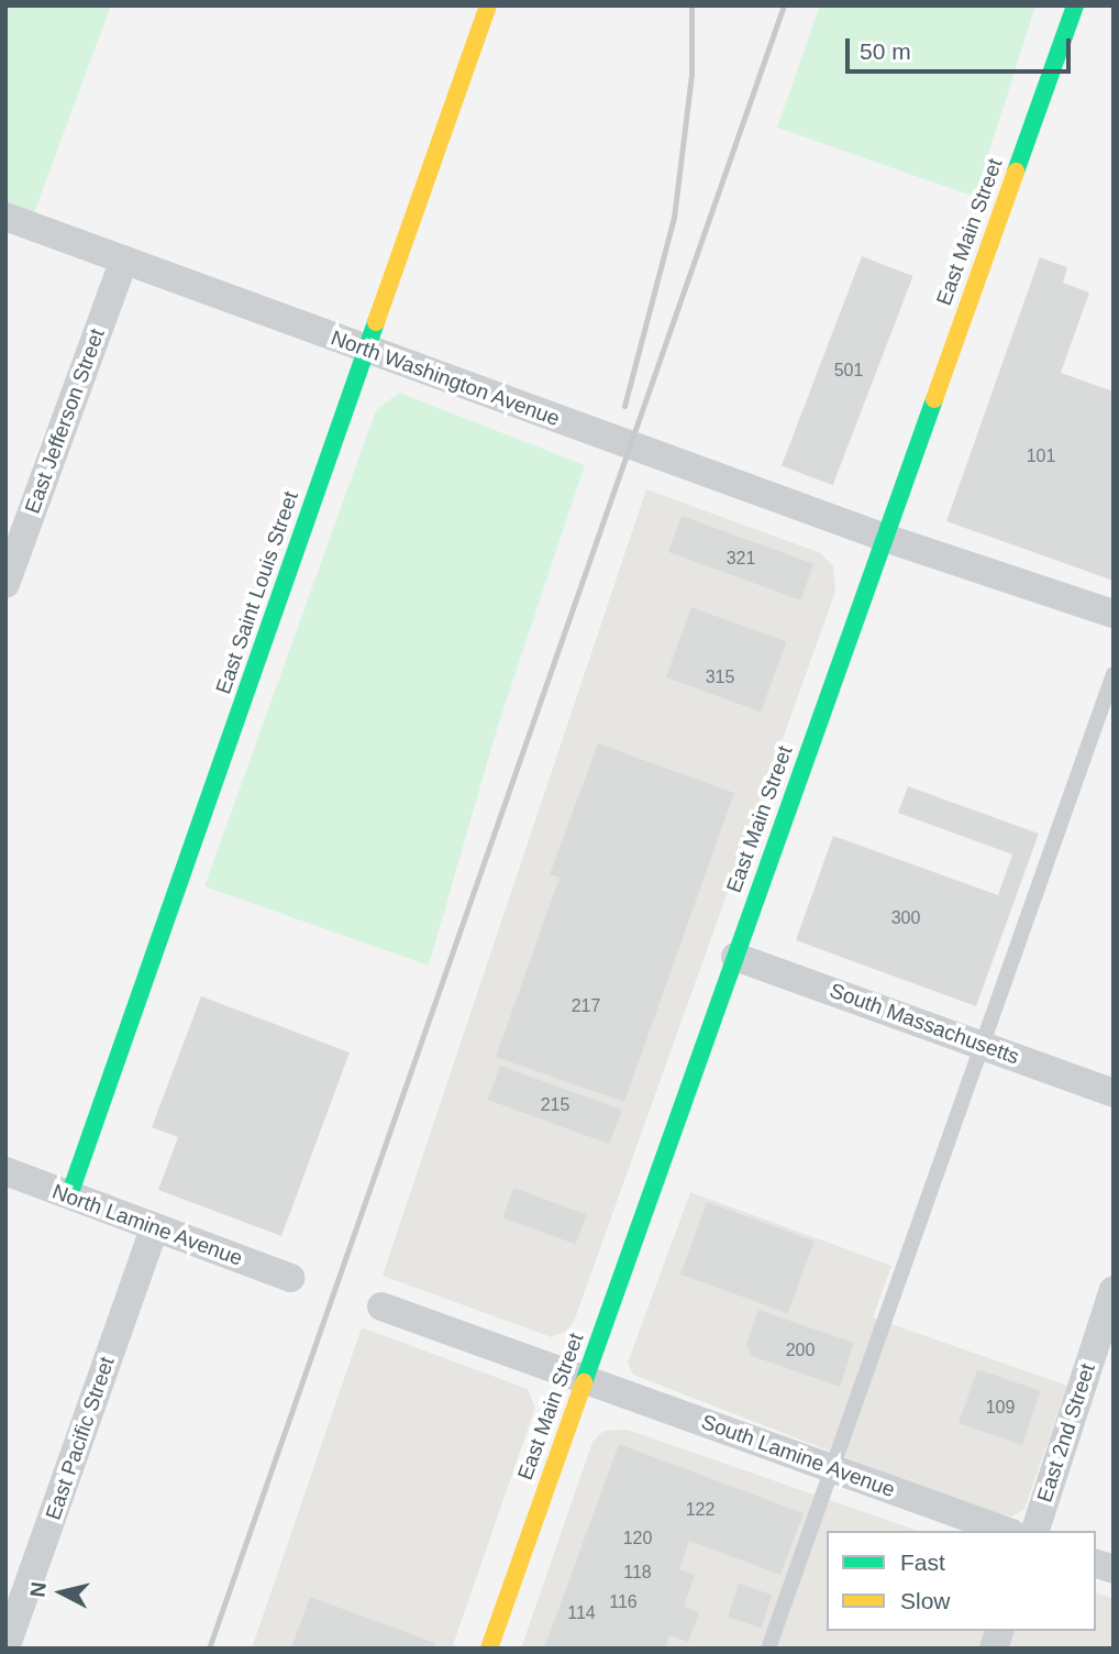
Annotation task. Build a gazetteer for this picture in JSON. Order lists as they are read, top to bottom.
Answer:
{
  "streets": {
    "street": [
      "East Main Street",
      "North Washington Avenue",
      "East Jefferson Street",
      "East Saint Louis Street",
      "South Massachusetts",
      "North Lamine Avenue",
      "East 2nd Street",
      "East Pacific Street",
      "South Lamine Avenue"
    ]
  },
  "crossings": [
    ["East Main Street", "North Washington Avenue"],
    ["East Main Street", "South Massachusetts"],
    ["East Main Street", "South Lamine Avenue"],
    ["North Washington Avenue", "East Jefferson Street"],
    ["North Washington Avenue", "East Saint Louis Street"],
    ["East Saint Louis Street", "North Lamine Avenue"],
    ["North Lamine Avenue", "East Pacific Street"]
  ],
  "house_numbers": [
    "501",
    "101",
    "321",
    "315",
    "300",
    "217",
    "215",
    "200",
    "109",
    "122",
    "120",
    "118",
    "116",
    "114"
  ],
  "legend": ["Fast", "Slow"],
  "scale_bar": "50 m",
  "north": "left"
}
